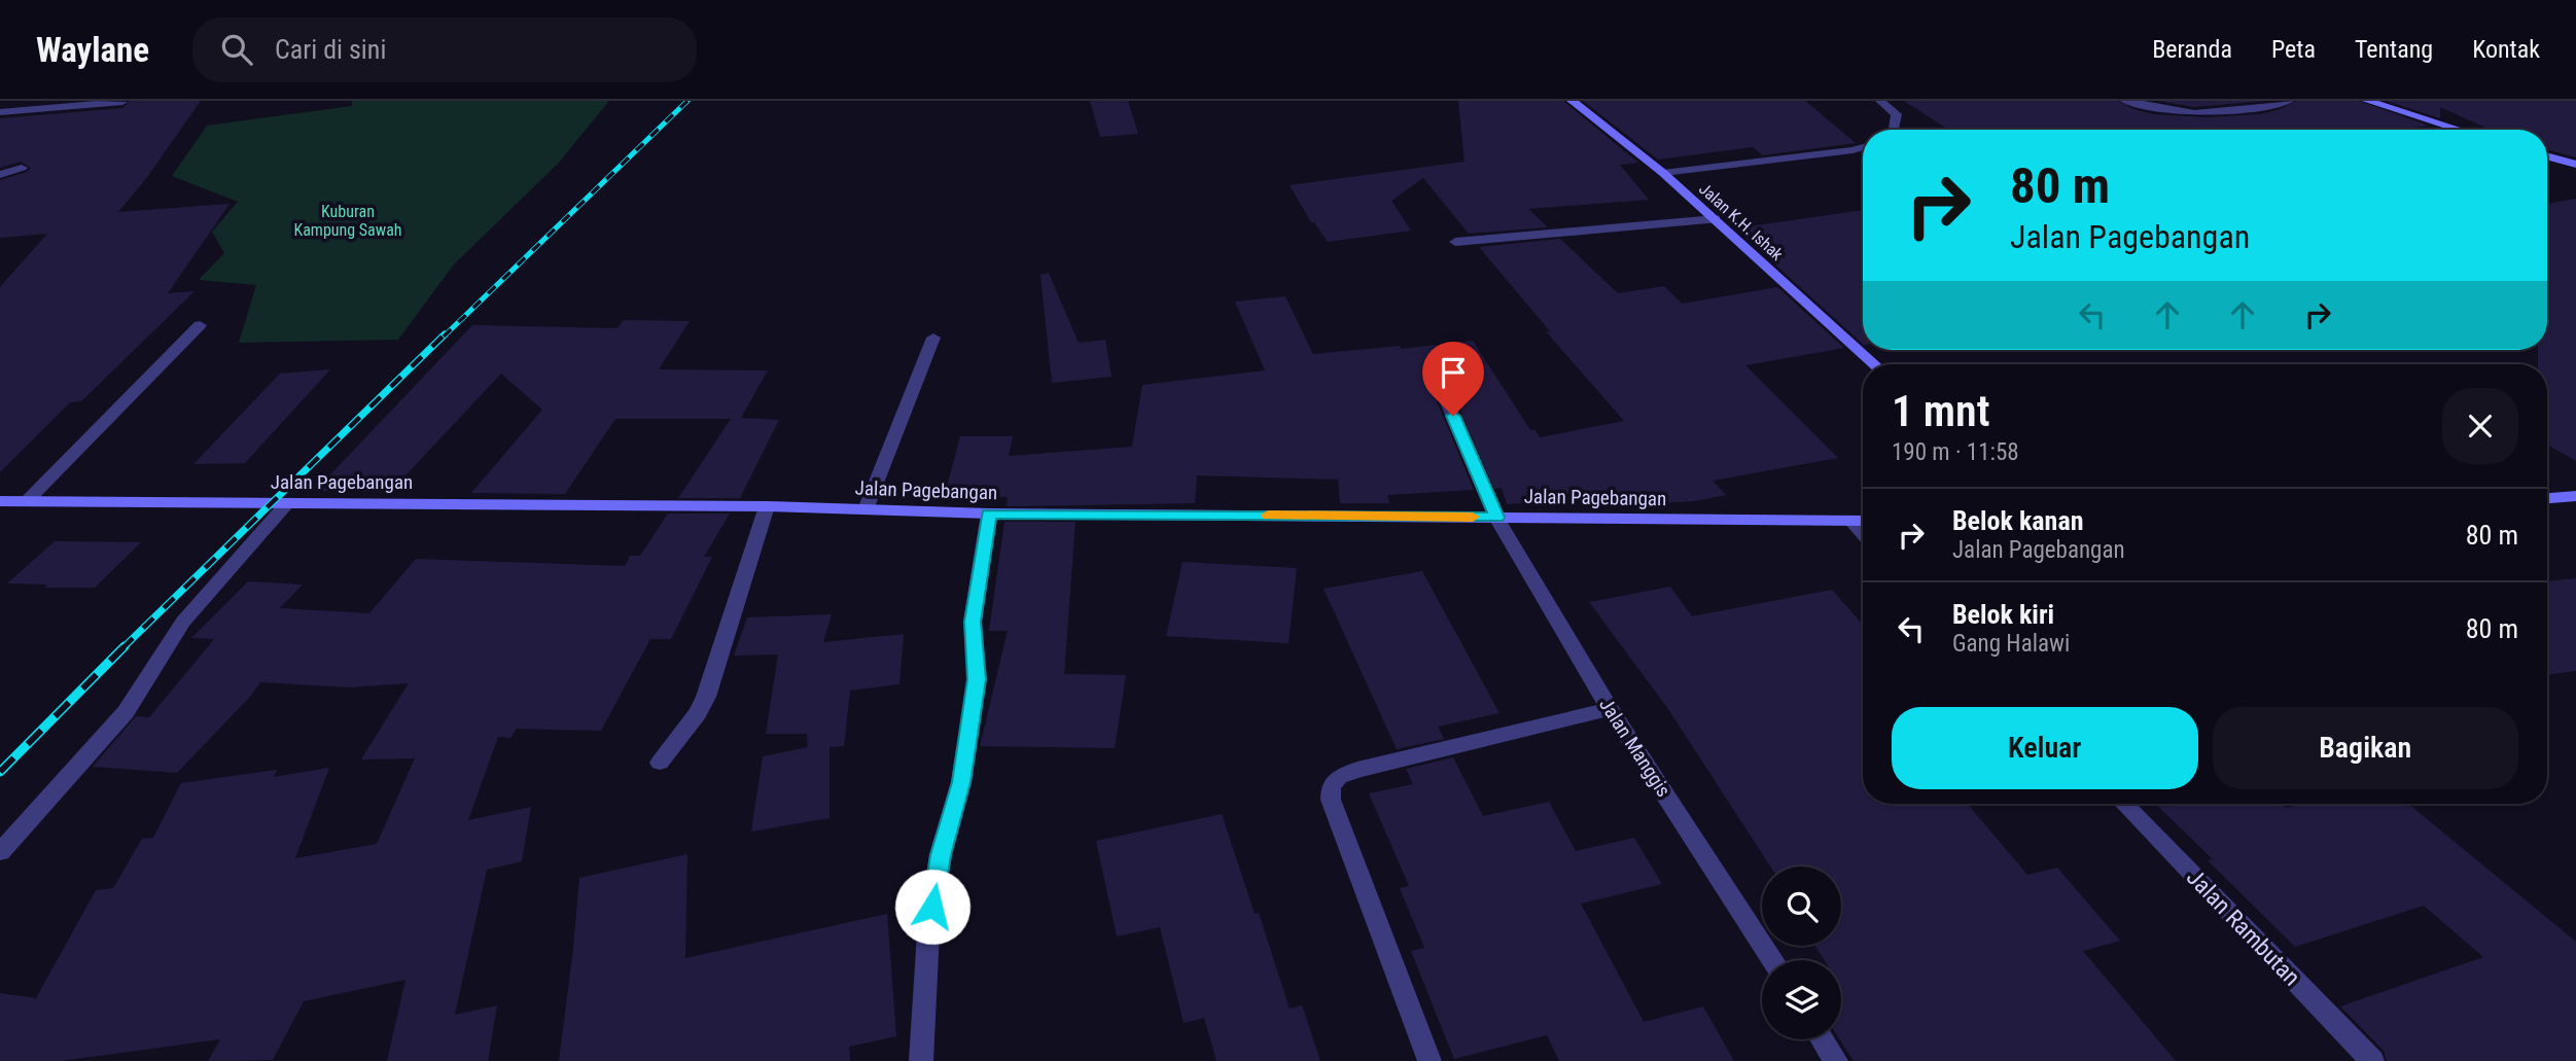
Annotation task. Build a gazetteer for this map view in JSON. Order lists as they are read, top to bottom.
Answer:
{
  "streets": {
    "street": [
      "Jalan K.H. Ishak",
      "Jalan Pagebangan",
      "Jalan Manggis",
      "Jalan Rambutan"
    ]
  },
  "crossings": [
    ["Jalan Pagebangan", "Jalan Manggis"]
  ],
  "parks": ["Kuburan Kampung Sawah"],
  "page": {
    "header": "Waylane",
    "search": "Cari di sini",
    "nav": [
      "Beranda",
      "Peta",
      "Tentang",
      "Kontak"
    ],
    "turn": ["80 m", "Jalan Pagebangan"],
    "heading": ["1 mnt", "190 m · 11:58"],
    "list": [
      {
        "name": "Belok kanan",
        "note": "Jalan Pagebangan",
        "value": "80 m"
      },
      {
        "name": "Belok kiri",
        "note": "Gang Halawi",
        "value": "80 m"
      }
    ],
    "buttons": ["Keluar", "Bagikan"]
  }
}
